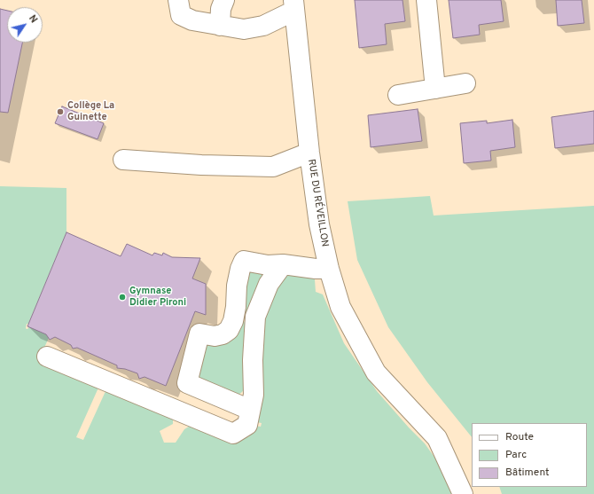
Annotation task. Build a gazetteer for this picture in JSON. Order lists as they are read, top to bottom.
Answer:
{
  "streets": {
    "street": ["RUE DU RÉVEILLON"]
  },
  "places": ["Collège La Guinette", "Gymnase Didier Pironi"],
  "legend": ["Route", "Parc", "Bâtiment"],
  "north": "top right"
}
